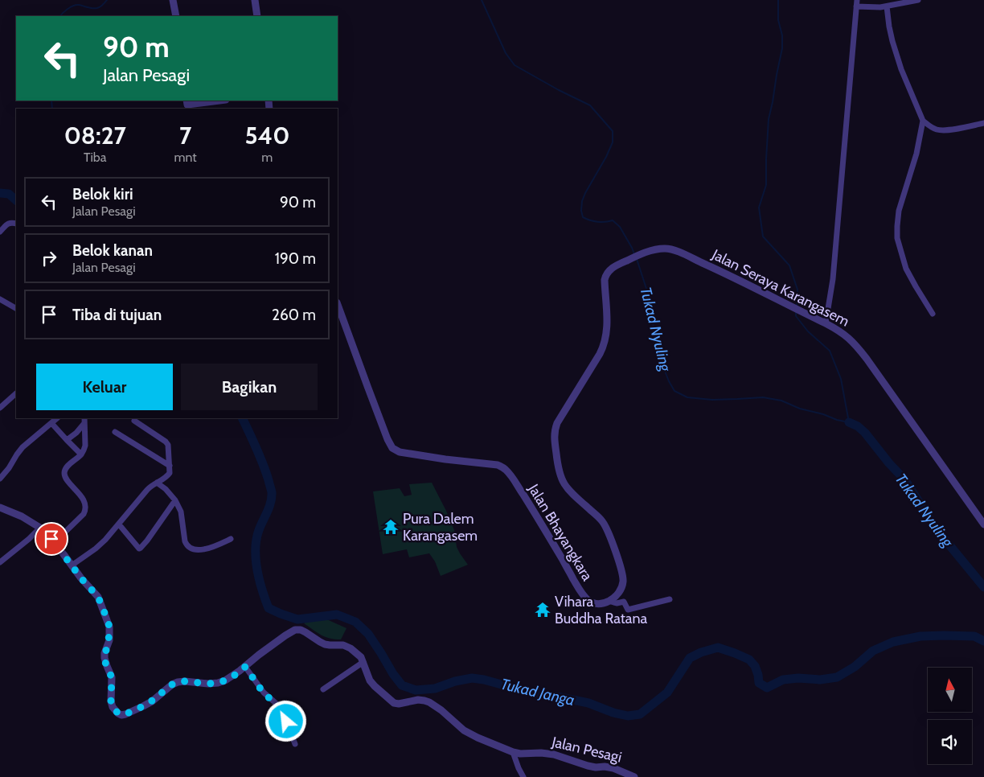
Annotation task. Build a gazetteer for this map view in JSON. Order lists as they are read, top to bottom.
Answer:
{
  "streets": {
    "street": ["Jalan Seraya Karangasem", "Jalan Bhayangkara", "Jalan Pesagi"]
  },
  "crossings": [
    ["Jalan Seraya Karangasem", "Jalan Bhayangkara"]
  ],
  "water": ["Tukad Nyuling", "Tukad Janga"],
  "places": {
    "temple": ["Pura Dalem Karangasem", "Vihara Buddha Ratana"]
  },
  "north": "top",
  "page": {
    "turn": ["90 m", "Jalan Pesagi"],
    "eta": [
      "08:27",
      "Tiba",
      "7",
      "mnt",
      "540",
      "m"
    ],
    "list": [
      {
        "name": "Belok kiri",
        "note": "Jalan Pesagi",
        "value": "90 m"
      },
      {
        "name": "Belok kanan",
        "note": "Jalan Pesagi",
        "value": "190 m"
      },
      {
        "name": "Tiba di tujuan",
        "value": "260 m"
      }
    ],
    "buttons": ["Keluar", "Bagikan"]
  }
}
